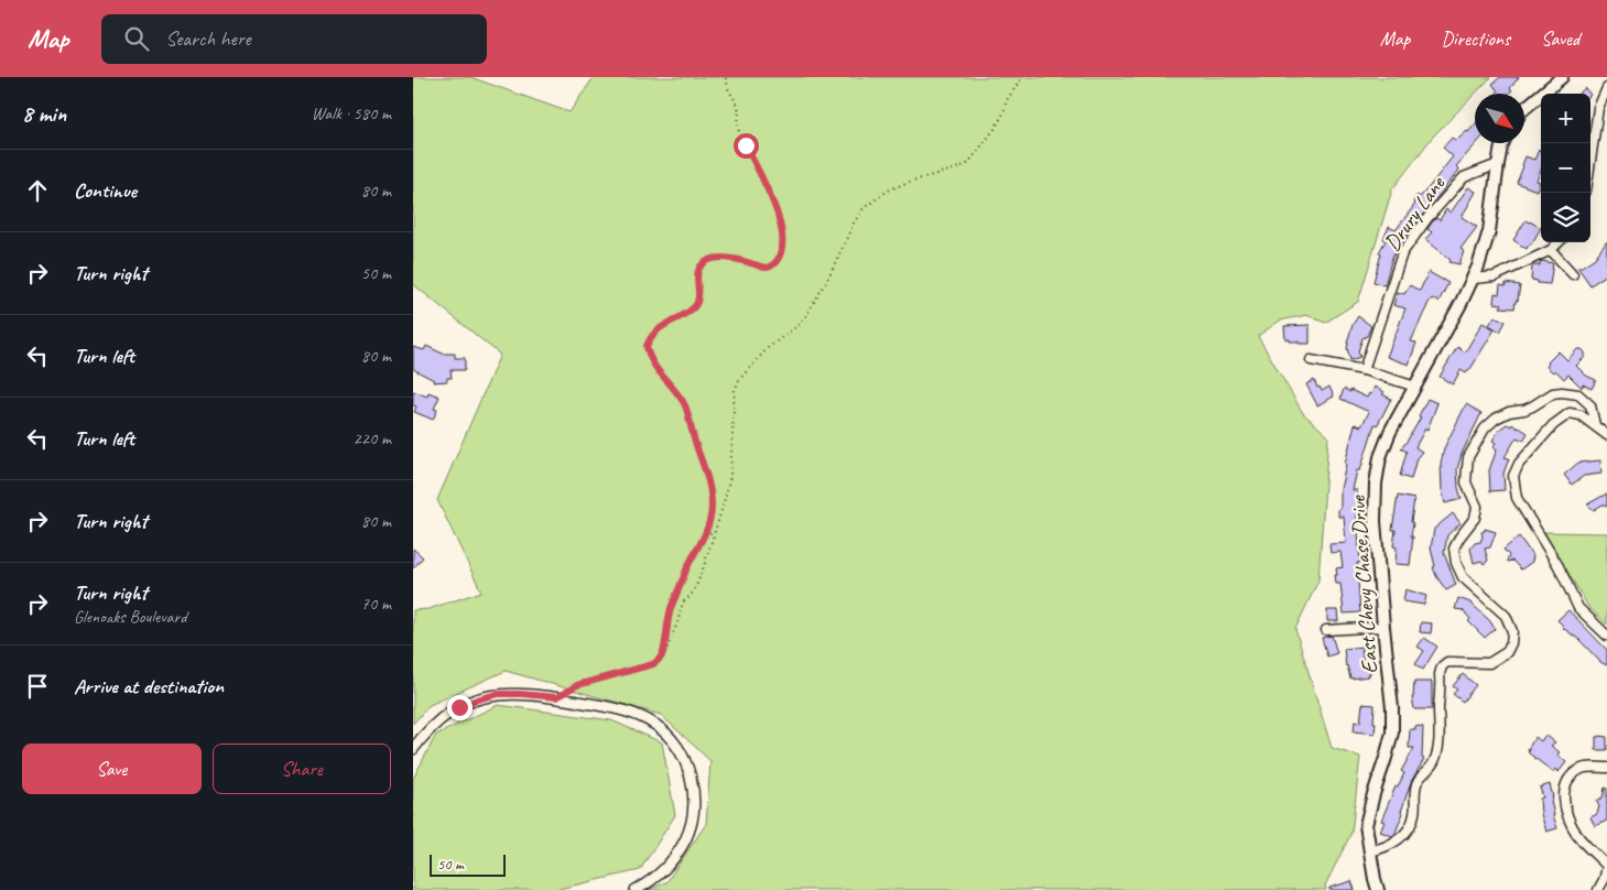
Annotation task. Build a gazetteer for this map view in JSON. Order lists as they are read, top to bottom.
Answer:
{
  "streets": {
    "main road": ["East Chevy Chase Drive"],
    "street": ["Drury Lane"]
  },
  "crossings": [
    ["Drury Lane", "East Chevy Chase Drive"]
  ],
  "scale_bar": "50 m",
  "north": "bottom right",
  "page": {
    "header": "Map",
    "search": "Search here",
    "nav": ["Map", "Directions", "Saved"],
    "heading": ["8 min", "Walk · 580 m"],
    "map_buttons": ["+", "−"],
    "list": [
      ["Continue", "80 m"],
      ["Turn right", "50 m"],
      ["Turn left", "80 m"],
      ["Turn left", "220 m"],
      ["Turn right", "80 m"],
      ["Turn right", "Glenoaks Boulevard", "70 m"],
      "Arrive at destination"
    ],
    "buttons": ["Save", "Share"],
    "scale": "50 m"
  }
}
